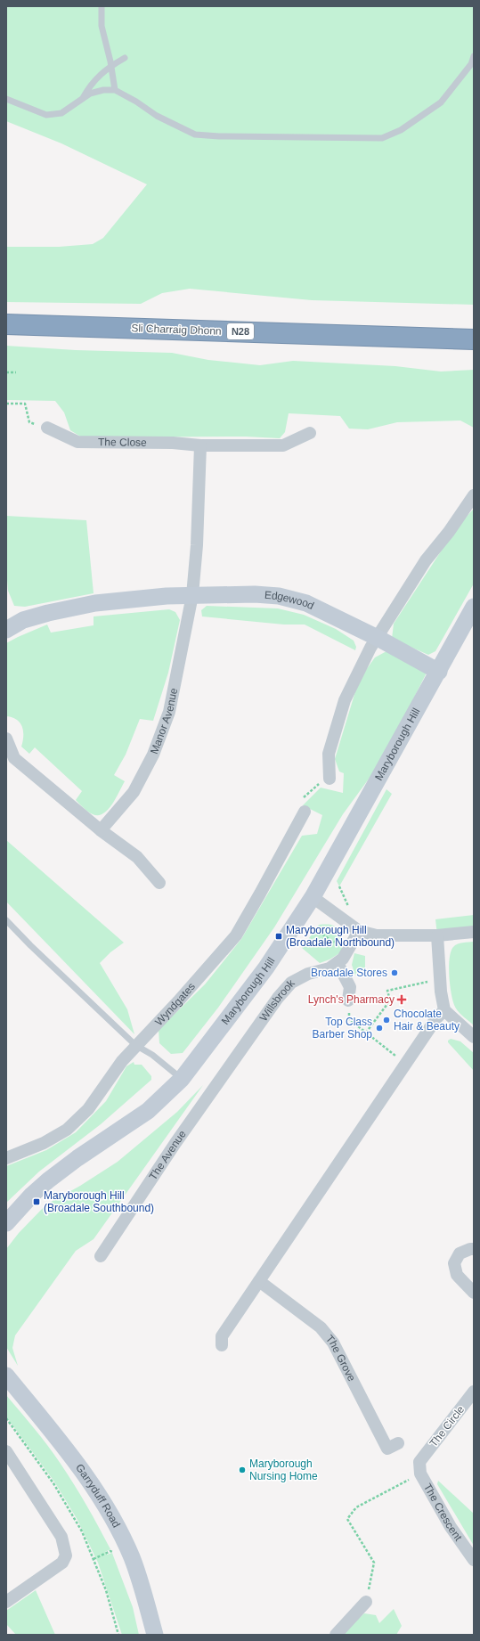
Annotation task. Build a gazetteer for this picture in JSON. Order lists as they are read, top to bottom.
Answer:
{
  "streets": {
    "highway": ["Sli Charraig Dhonn", "N28"],
    "street": [
      "The Close",
      "Edgewood",
      "Manor Avenue",
      "Maryborough Hill",
      "Willsbrook",
      "Wyndgates",
      "The Avenue",
      "The Grove",
      "The Circle",
      "Garryduff Road",
      "The Crescent"
    ]
  },
  "crossings": [
    ["Edgewood", "Manor Avenue"],
    ["Edgewood", "Maryborough Hill"],
    ["Willsbrook", "The Avenue"],
    ["The Circle", "The Crescent"]
  ],
  "places": {
    "transit": ["Maryborough Hill (Broadale Northbound)", "Maryborough Hill (Broadale Southbound)"],
    "other": [
      "Broadale Stores",
      "Chocolate Hair & Beauty",
      "Top Class Barber Shop",
      "Maryborough Nursing Home"
    ],
    "health": ["Lynch's Pharmacy"]
  }
}
